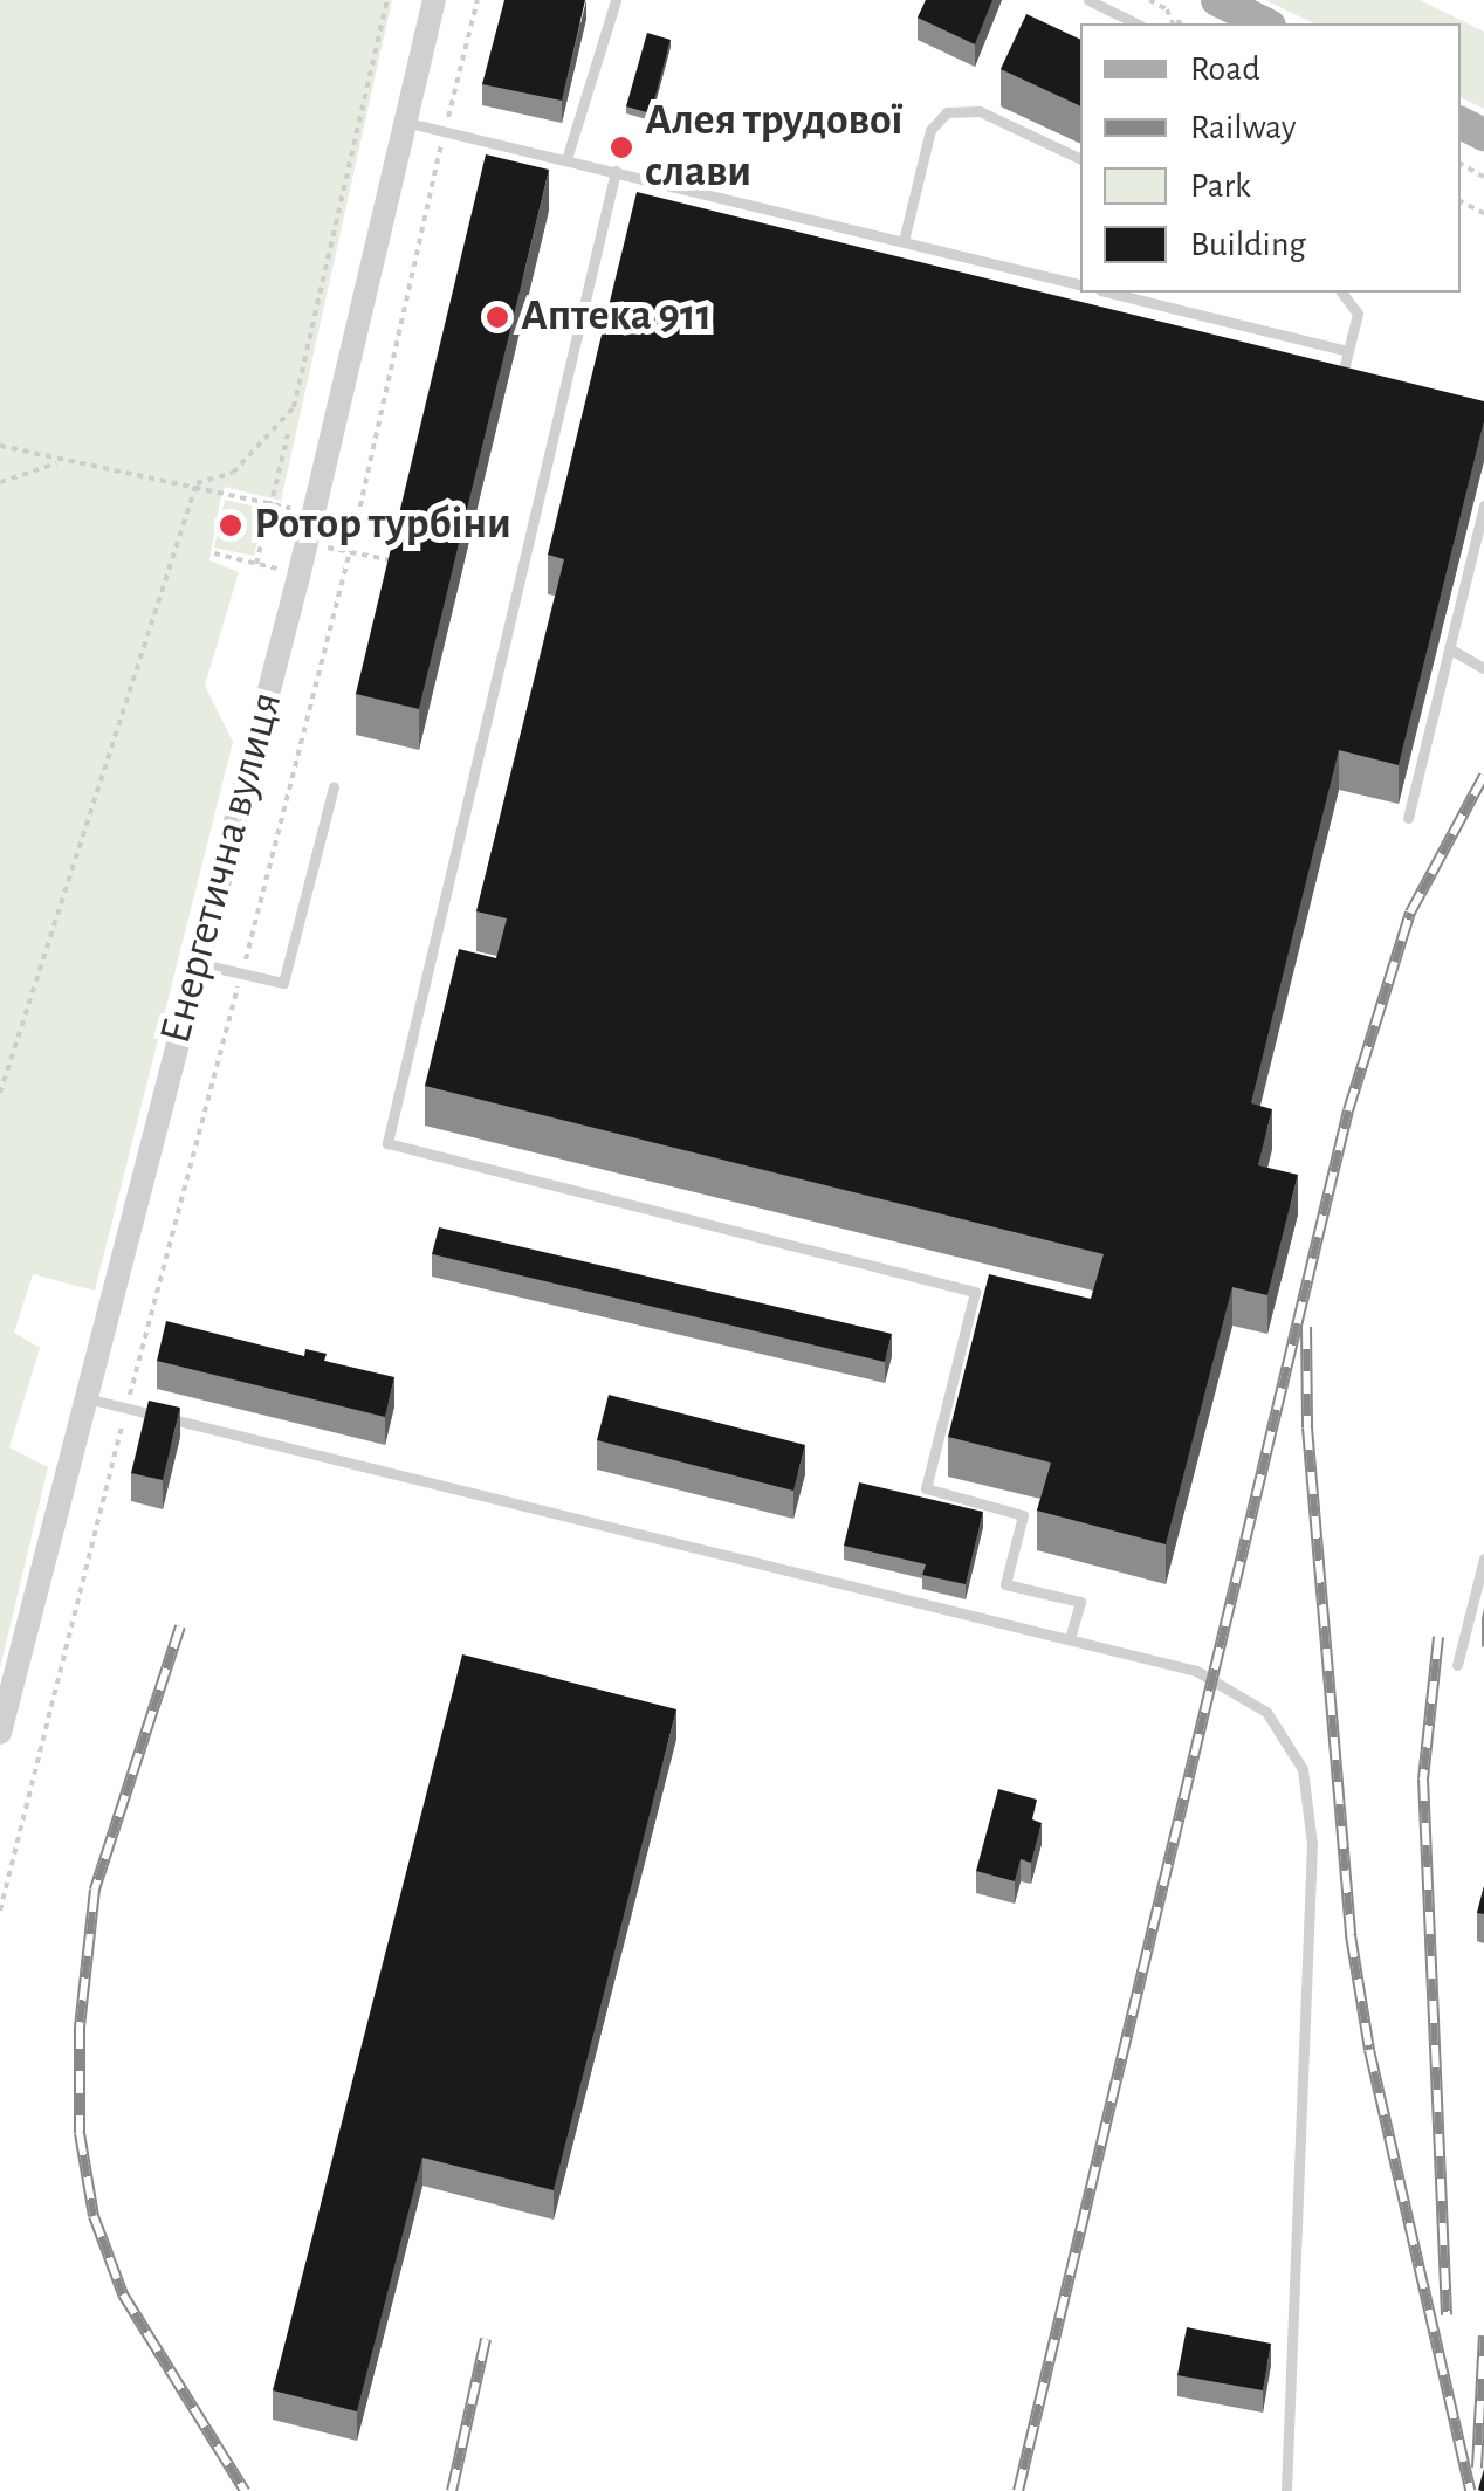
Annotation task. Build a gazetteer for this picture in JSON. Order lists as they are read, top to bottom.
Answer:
{
  "streets": {
    "street": ["Енергетична вулиця"]
  },
  "places": ["Алея трудової слави", "Аптека 911", "Ротор турбіни"],
  "legend": [
    "Road",
    "Railway",
    "Park",
    "Building"
  ]
}
